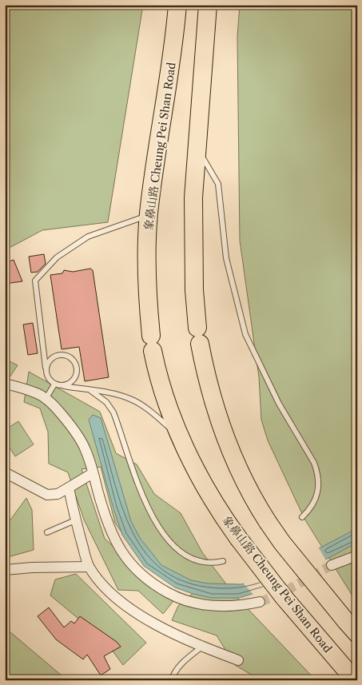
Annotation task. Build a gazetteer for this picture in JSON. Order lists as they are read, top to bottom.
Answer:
{
  "streets": {
    "highway": ["象鼻山路 Cheung Pei Shan Road"]
  }
}
